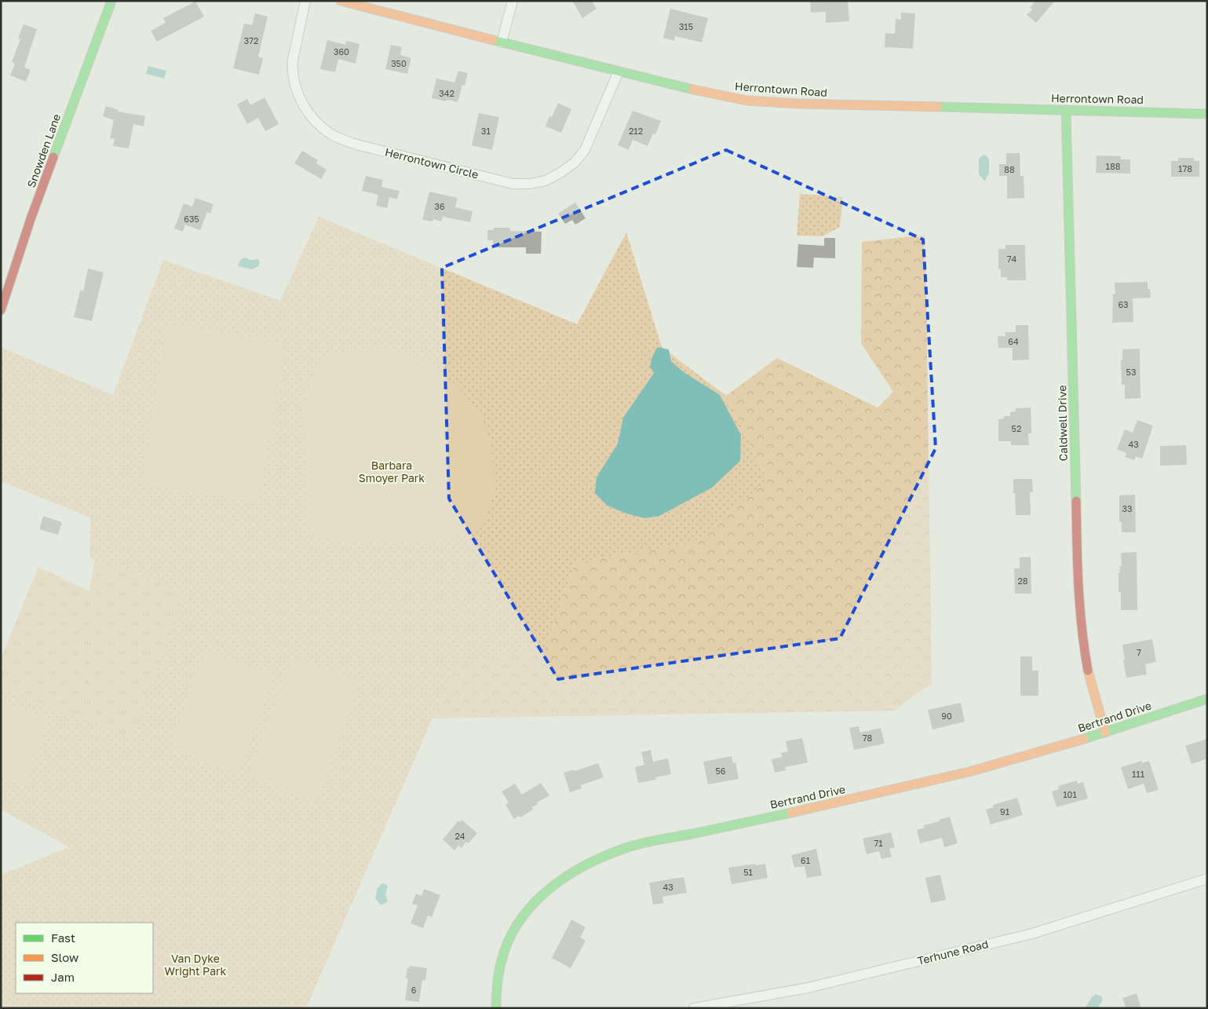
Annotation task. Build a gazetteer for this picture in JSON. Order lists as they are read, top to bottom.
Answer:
{
  "streets": {
    "street": [
      "Herrontown Road",
      "Snowden Lane",
      "Herrontown Circle",
      "Caldwell Drive",
      "Bertrand Drive",
      "Terhune Road"
    ]
  },
  "crossings": [
    ["Herrontown Road", "Herrontown Circle"],
    ["Herrontown Road", "Caldwell Drive"],
    ["Caldwell Drive", "Bertrand Drive"]
  ],
  "parks": ["Barbara Smoyer Park", "Van Dyke Wright Park"],
  "house_numbers": [
    "315",
    "372",
    "360",
    "350",
    "342",
    "31",
    "212",
    "188",
    "178",
    "88",
    "36",
    "635",
    "74",
    "63",
    "64",
    "53",
    "52",
    "43",
    "33",
    "28",
    "7",
    "90",
    "78",
    "56",
    "111",
    "101",
    "91",
    "24",
    "71",
    "61",
    "51",
    "43",
    "6"
  ],
  "legend": ["Fast", "Slow", "Jam"]
}
